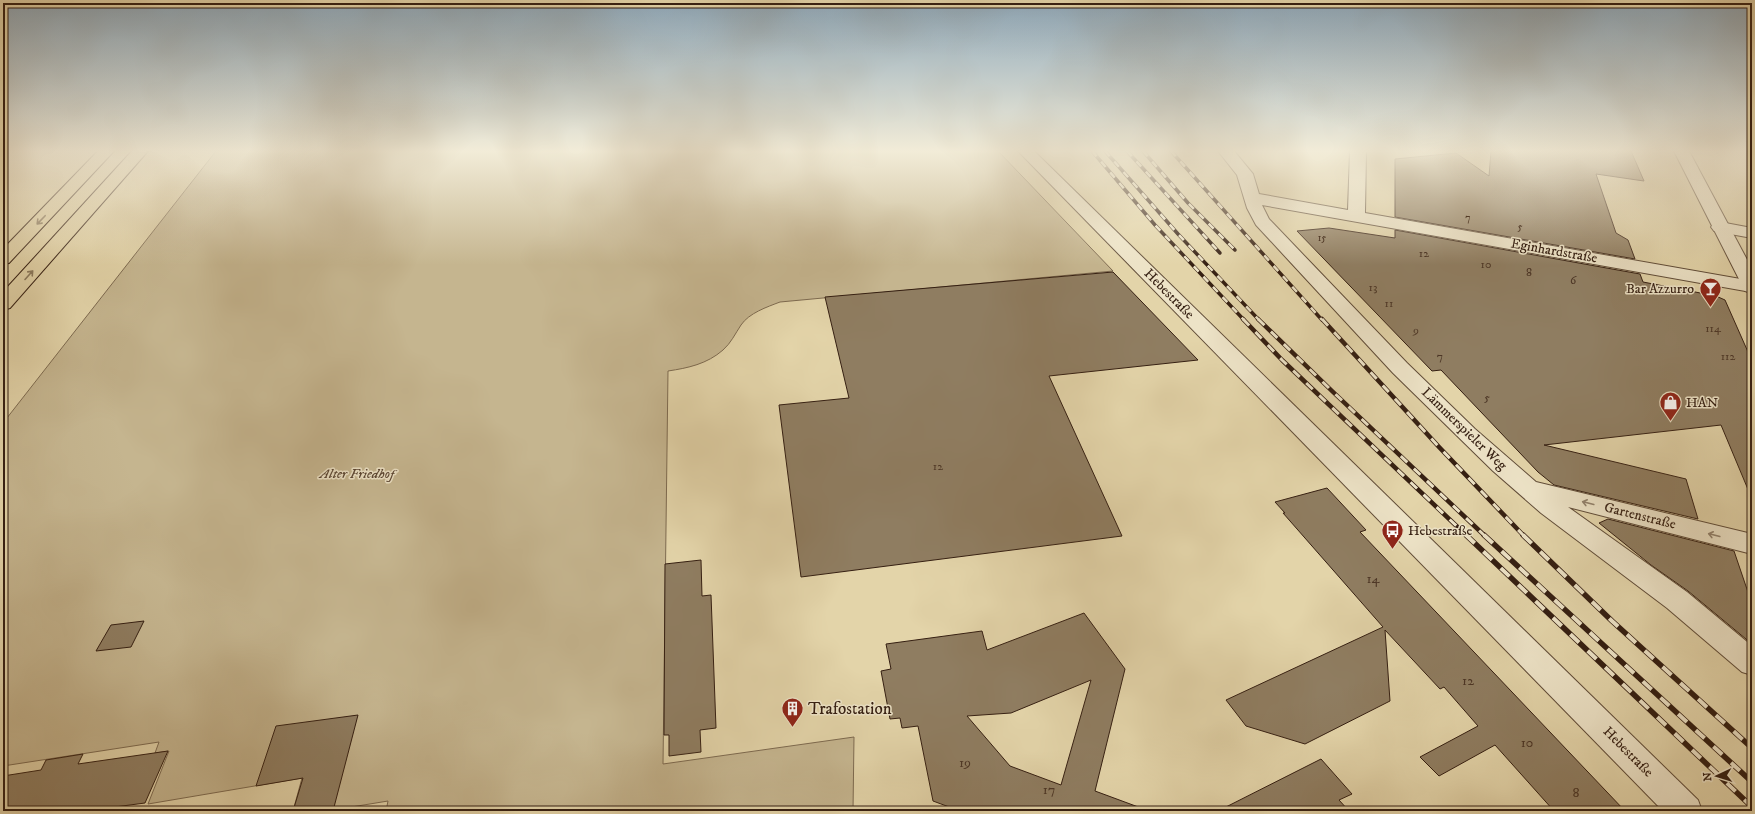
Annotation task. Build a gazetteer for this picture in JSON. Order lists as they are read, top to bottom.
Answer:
{
  "streets": {
    "street": [
      "Eginhardstraße",
      "Hebestraße",
      "Lämmerspieler Weg",
      "Gartenstraße"
    ]
  },
  "crossings": [
    ["Eginhardstraße", "Lämmerspieler Weg"],
    ["Lämmerspieler Weg", "Gartenstraße"]
  ],
  "one_way": ["Gartenstraße"],
  "parks": ["Alter Friedhof"],
  "places": {
    "bar": ["Bar Azzurro"],
    "shop": ["HAN"],
    "bus stop": ["Hebestraße"],
    "building": ["Trafostation"]
  },
  "house_numbers": [
    "7",
    "5",
    "15",
    "12",
    "10",
    "8",
    "6",
    "13",
    "11",
    "114",
    "9",
    "7",
    "112",
    "5",
    "12",
    "14",
    "12",
    "10",
    "19",
    "17",
    "8"
  ],
  "north": "left"
}
